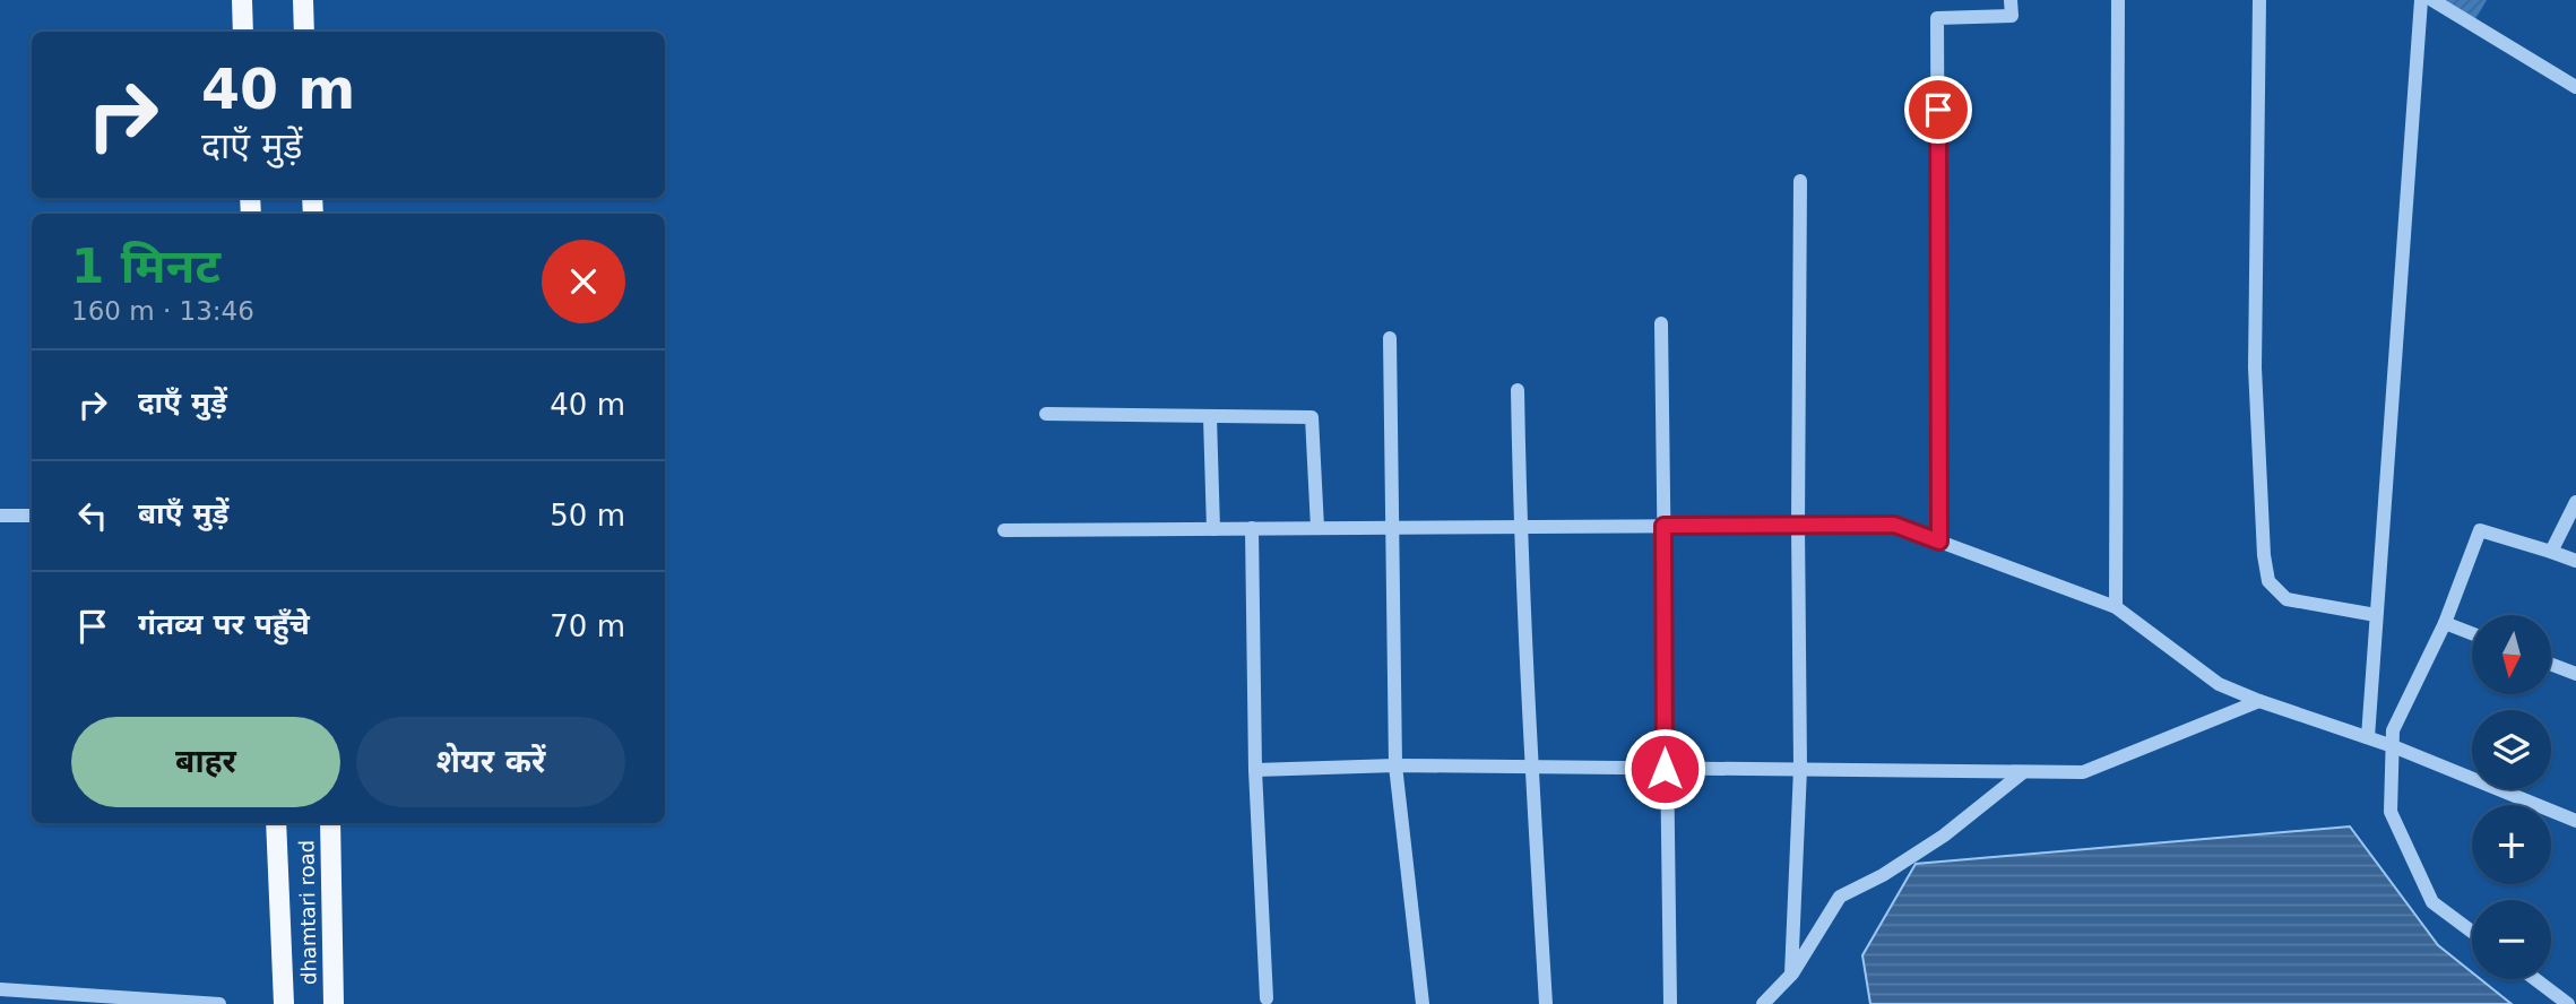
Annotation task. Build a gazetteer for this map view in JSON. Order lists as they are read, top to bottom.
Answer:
{
  "streets": {
    "main road": ["dhamtari road"]
  },
  "north": "bottom",
  "page": {
    "turn": ["40 m", "दाएँ मुड़ें"],
    "heading": ["1 मिनट", "160 m · 13:46"],
    "list": [
      {
        "name": "दाएँ मुड़ें",
        "value": "40 m"
      },
      {
        "name": "बाएँ मुड़ें",
        "value": "50 m"
      },
      {
        "name": "गंतव्य पर पहुँचे",
        "value": "70 m"
      }
    ],
    "map_buttons": ["+", "−"],
    "buttons": ["बाहर", "शेयर करें"]
  }
}
